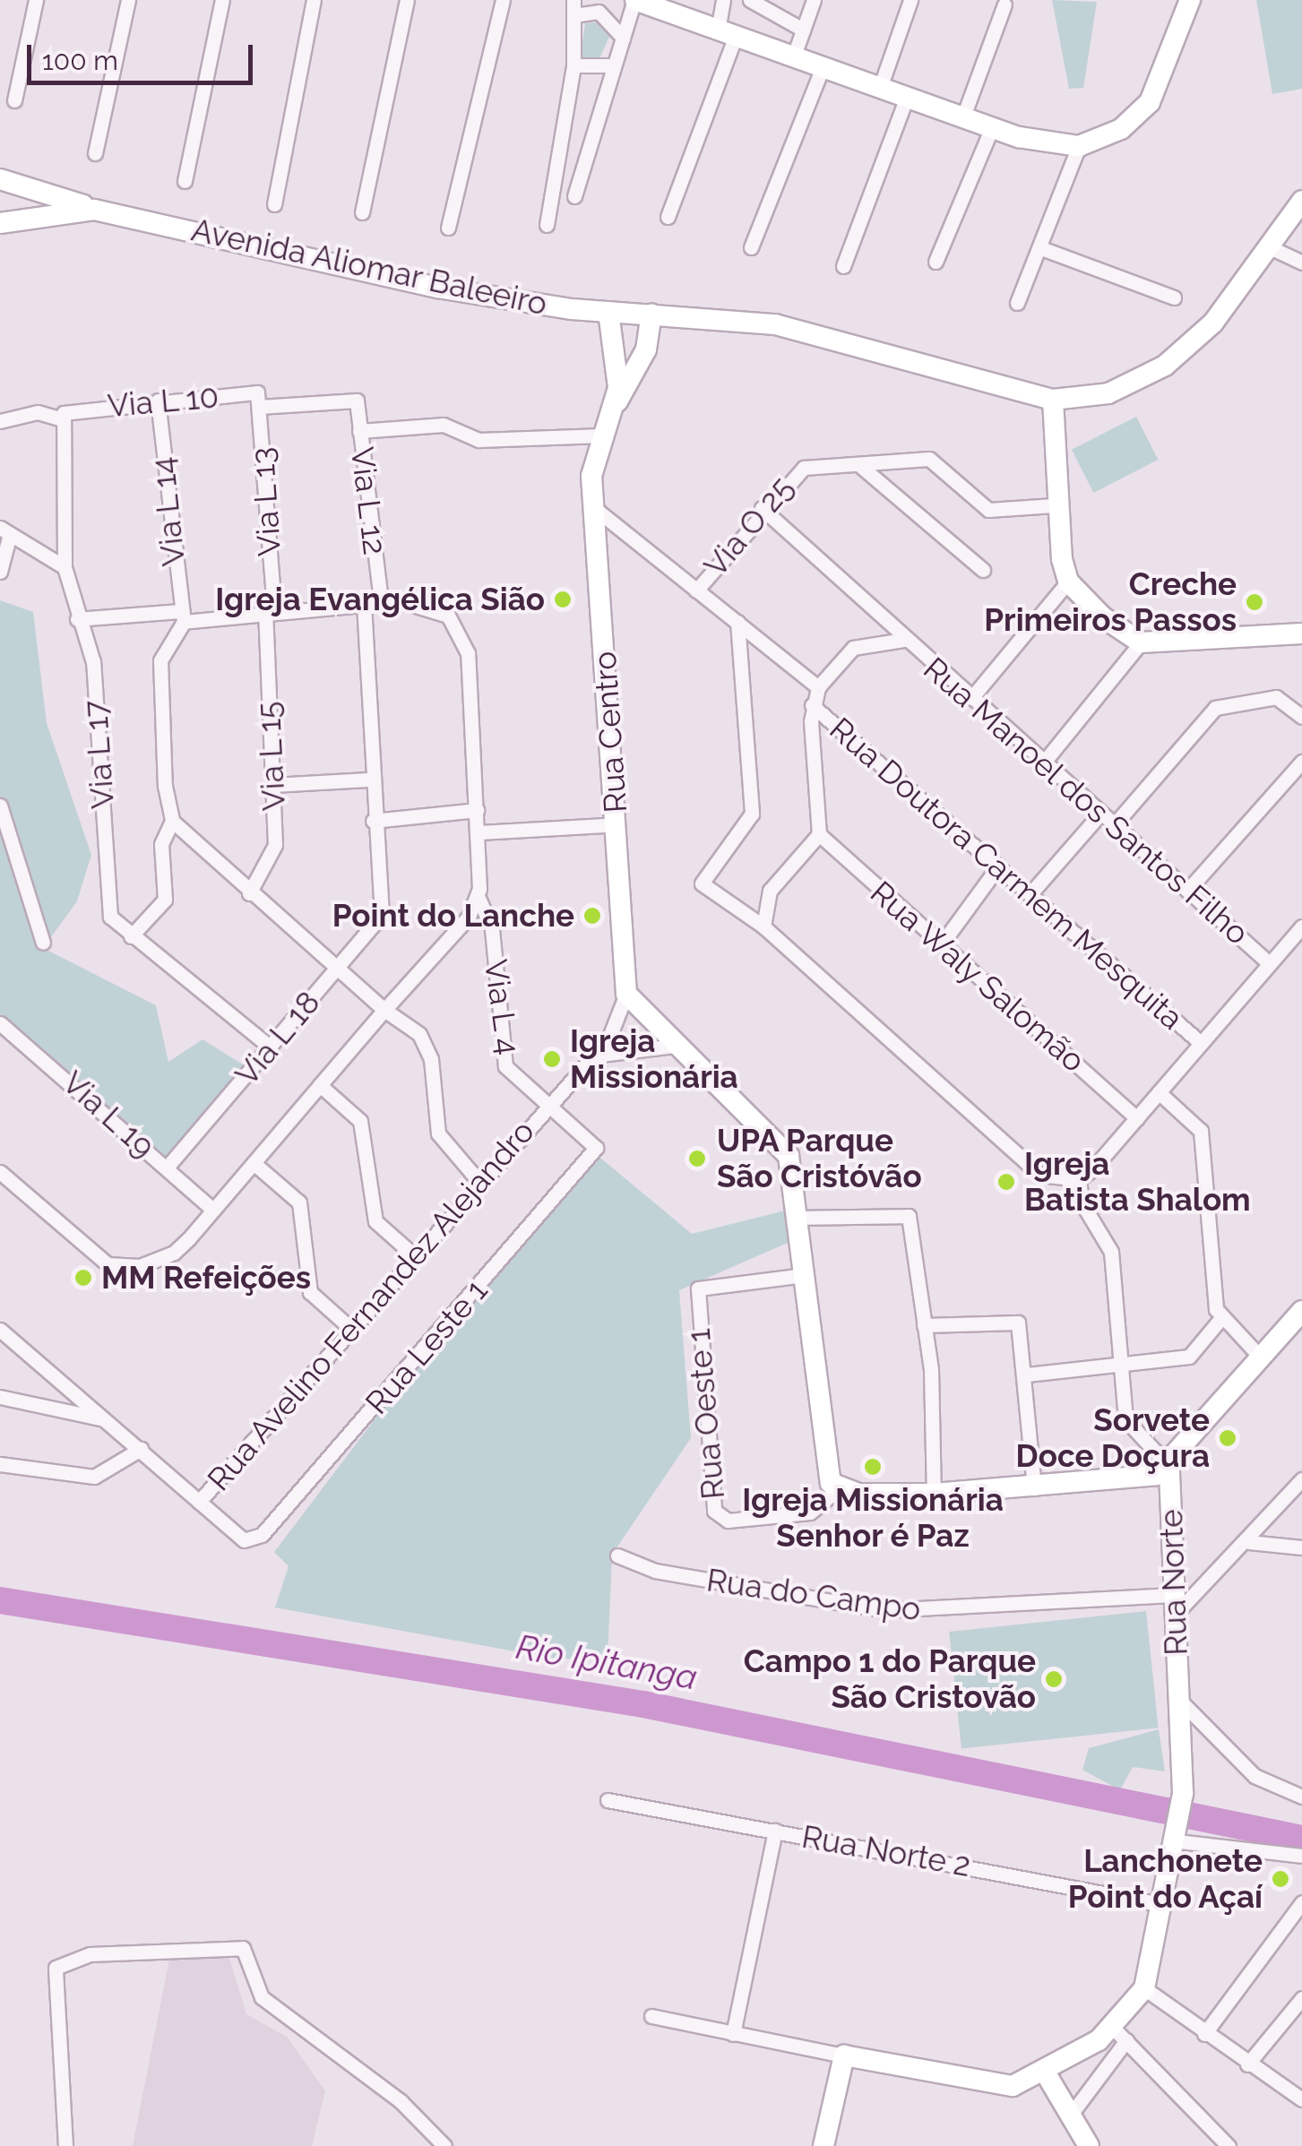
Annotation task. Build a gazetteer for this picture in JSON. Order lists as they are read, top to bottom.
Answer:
{
  "streets": {
    "street": [
      "Avenida Aliomar Baleeiro",
      "Via L 10",
      "Via L 12",
      "Via L 13",
      "Via L 14",
      "Via O 25",
      "Rua Centro",
      "Via L 17",
      "Via L 15",
      "Rua Manoel dos Santos Filho",
      "Rua Doutora Carmem Mesquita",
      "Rua Waly Salomão",
      "Via L 4",
      "Via L 18",
      "Via L 19",
      "Rua Avelino Fernandez Alejandro",
      "Rua Leste 1",
      "Rua Oeste 1",
      "Rua Norte",
      "Rua do Campo",
      "Rua Norte 2"
    ]
  },
  "crossings": [
    ["Avenida Aliomar Baleeiro", "Rua Centro"],
    ["Via L 10", "Via L 12"],
    ["Via L 10", "Via L 13"],
    ["Via L 10", "Via L 14"],
    ["Via L 10", "Via L 17"],
    ["Via L 12", "Via L 4"],
    ["Via L 13", "Via L 15"],
    ["Via L 13", "Via L 4"],
    ["Via L 14", "Via L 4"],
    ["Via O 25", "Rua Manoel dos Santos Filho"],
    ["Via O 25", "Rua Doutora Carmem Mesquita"],
    ["Rua Centro", "Rua Doutora Carmem Mesquita"],
    ["Via L 17", "Via L 18"],
    ["Via L 15", "Via L 4"],
    ["Rua Manoel dos Santos Filho", "Rua Doutora Carmem Mesquita"],
    ["Rua Manoel dos Santos Filho", "Rua Waly Salomão"],
    ["Via L 4", "Rua Avelino Fernandez Alejandro"],
    ["Via L 4", "Rua Leste 1"],
    ["Via L 18", "Via L 19"],
    ["Rua Avelino Fernandez Alejandro", "Rua Leste 1"],
    ["Rua Norte", "Rua do Campo"],
    ["Rua Norte", "Rua Norte 2"]
  ],
  "water": ["Rio Ipitanga"],
  "places": [
    "Igreja Evangélica Sião",
    "Creche Primeiros Passos",
    "Point do Lanche",
    "Igreja Missionária",
    "UPA Parque São Cristóvão",
    "Igreja Batista Shalom",
    "MM Refeições",
    "Sorvete Doce Doçura",
    "Igreja Missionária Senhor é Paz",
    "Campo 1 do Parque São Cristovão",
    "Lanchonete Point do Açaí"
  ],
  "scale_bar": "100 m"
}
